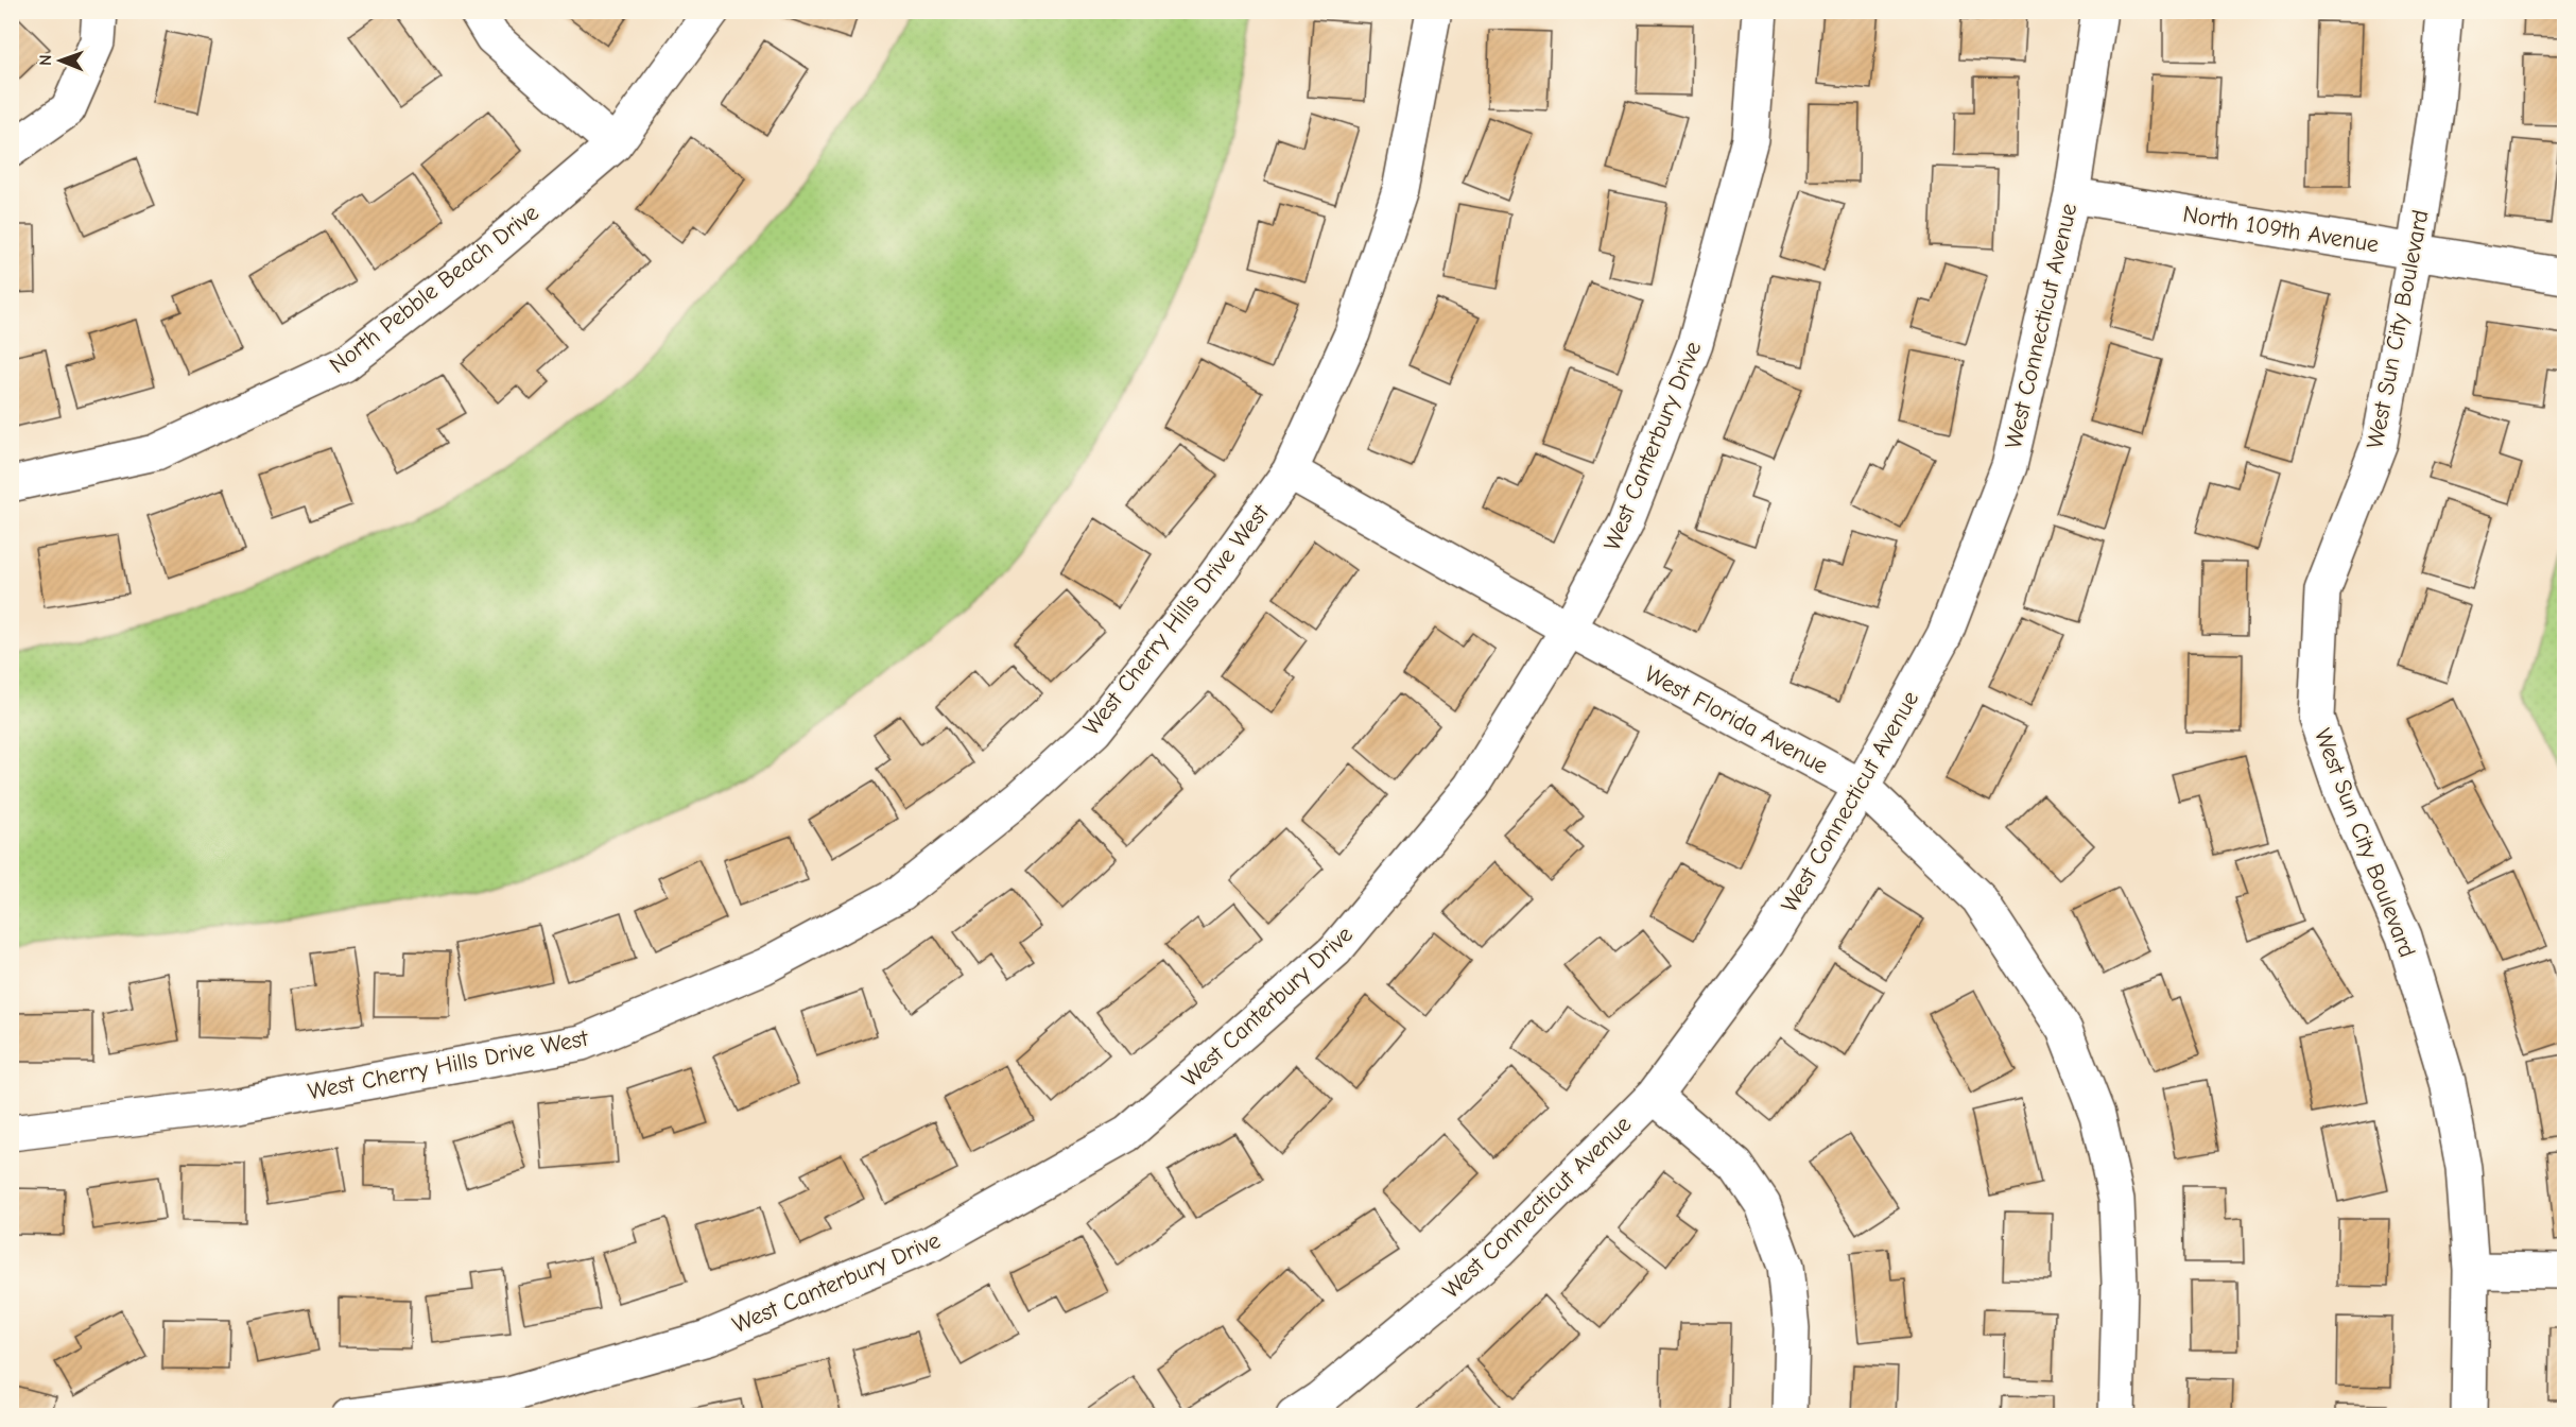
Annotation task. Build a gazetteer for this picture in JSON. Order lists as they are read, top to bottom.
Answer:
{
  "streets": {
    "street": [
      "North 109th Avenue",
      "North Pebble Beach Drive",
      "West Connecticut Avenue",
      "West Sun City Boulevard",
      "West Canterbury Drive",
      "West Cherry Hills Drive West",
      "West Florida Avenue"
    ]
  },
  "crossings": [
    ["North 109th Avenue", "West Connecticut Avenue"],
    ["North 109th Avenue", "West Sun City Boulevard"],
    ["West Connecticut Avenue", "West Florida Avenue"],
    ["West Canterbury Drive", "West Florida Avenue"],
    ["West Cherry Hills Drive West", "West Florida Avenue"]
  ],
  "north": "left"
}
